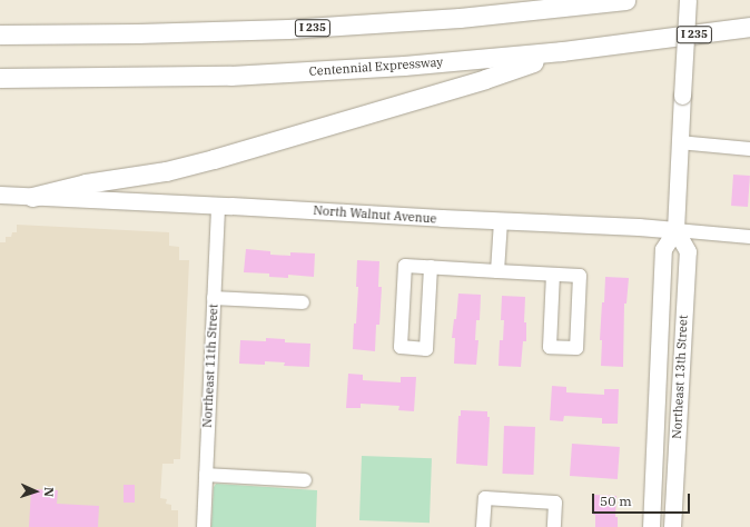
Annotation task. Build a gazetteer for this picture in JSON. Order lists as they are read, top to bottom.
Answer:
{
  "streets": {
    "highway": ["I 235", "Centennial Expressway"],
    "main road": ["North Walnut Avenue", "Northeast 13th Street"],
    "street": ["Northeast 11th Street"]
  },
  "crossings": [
    ["North Walnut Avenue", "Northeast 11th Street"],
    ["North Walnut Avenue", "Northeast 13th Street"]
  ],
  "scale_bar": "50 m",
  "north": "right"
}
